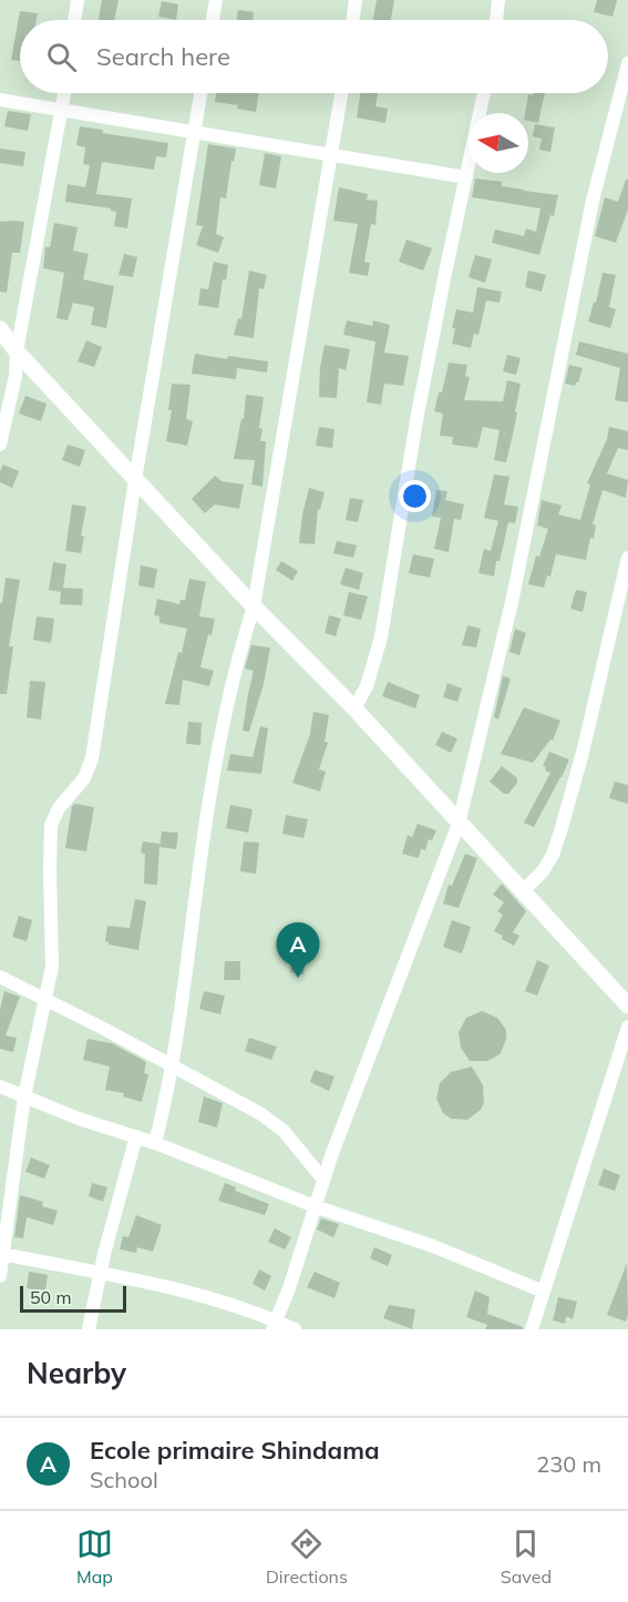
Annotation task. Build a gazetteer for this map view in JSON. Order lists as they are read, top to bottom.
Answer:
{
  "scale_bar": "50 m",
  "north": "left",
  "page": {
    "search": "Search here",
    "pins": "A",
    "scale": "50 m",
    "heading": "Nearby",
    "list": [
      {
        "mark": "A",
        "name": "Ecole primaire Shindama",
        "note": "School",
        "value": "230 m"
      }
    ],
    "nav": ["Map", "Directions", "Saved"]
  }
}
